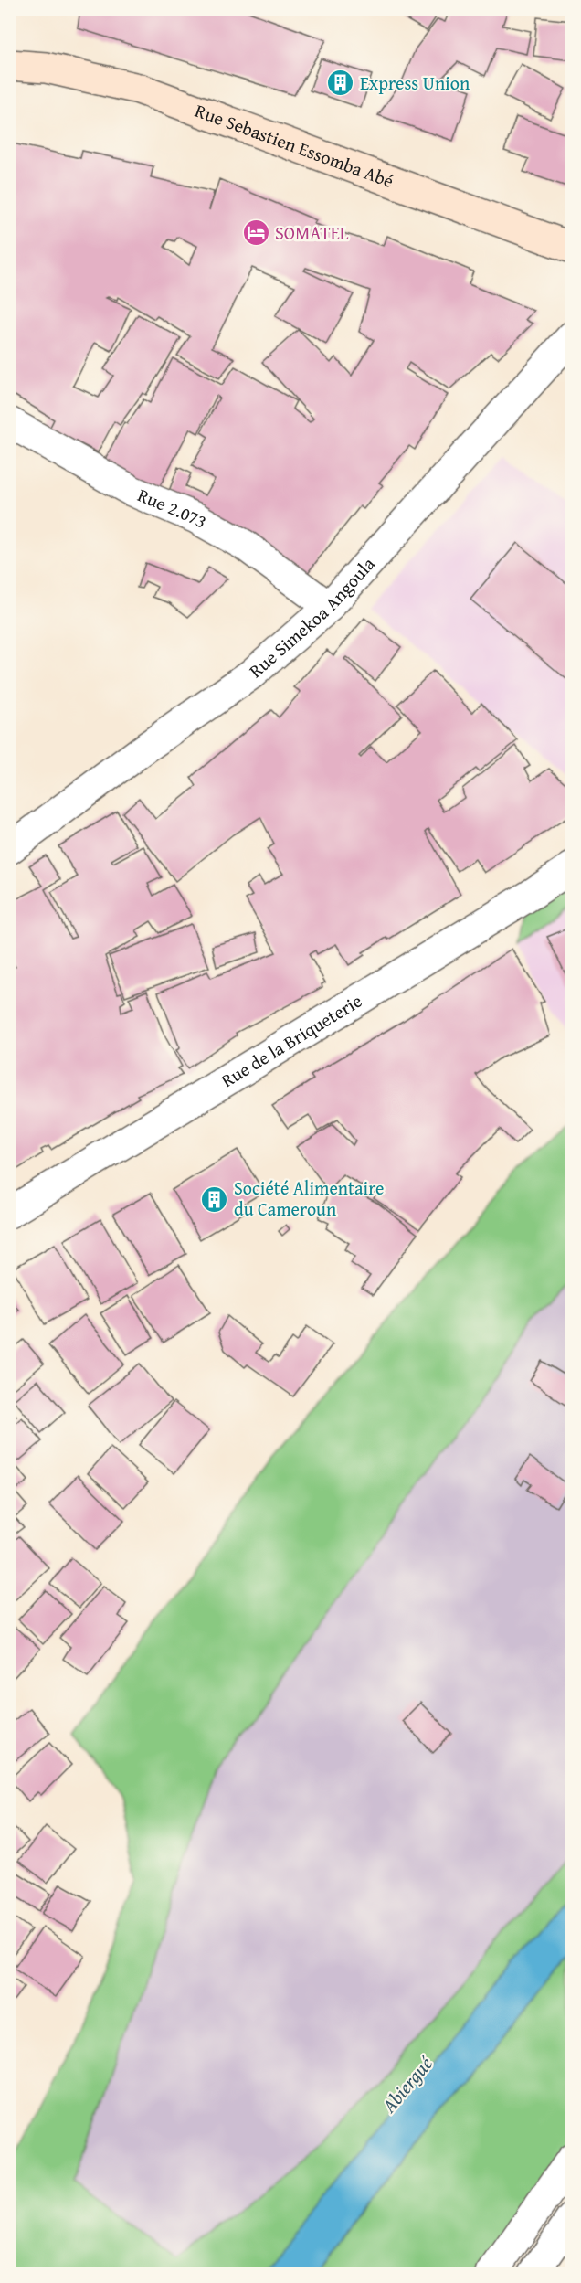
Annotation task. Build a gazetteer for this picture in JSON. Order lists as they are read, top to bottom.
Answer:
{
  "streets": {
    "main road": ["Rue Sebastien Essomba Abé"],
    "street": ["Rue 2.073", "Rue Simekoa Angoula", "Rue de la Briqueterie"]
  },
  "crossings": [
    ["Rue 2.073", "Rue Simekoa Angoula"]
  ],
  "water": ["Abiergué"],
  "places": {
    "building": ["Express Union", "Société Alimentaire du Cameroun"],
    "hotel": ["SOMATEL"]
  }
}
